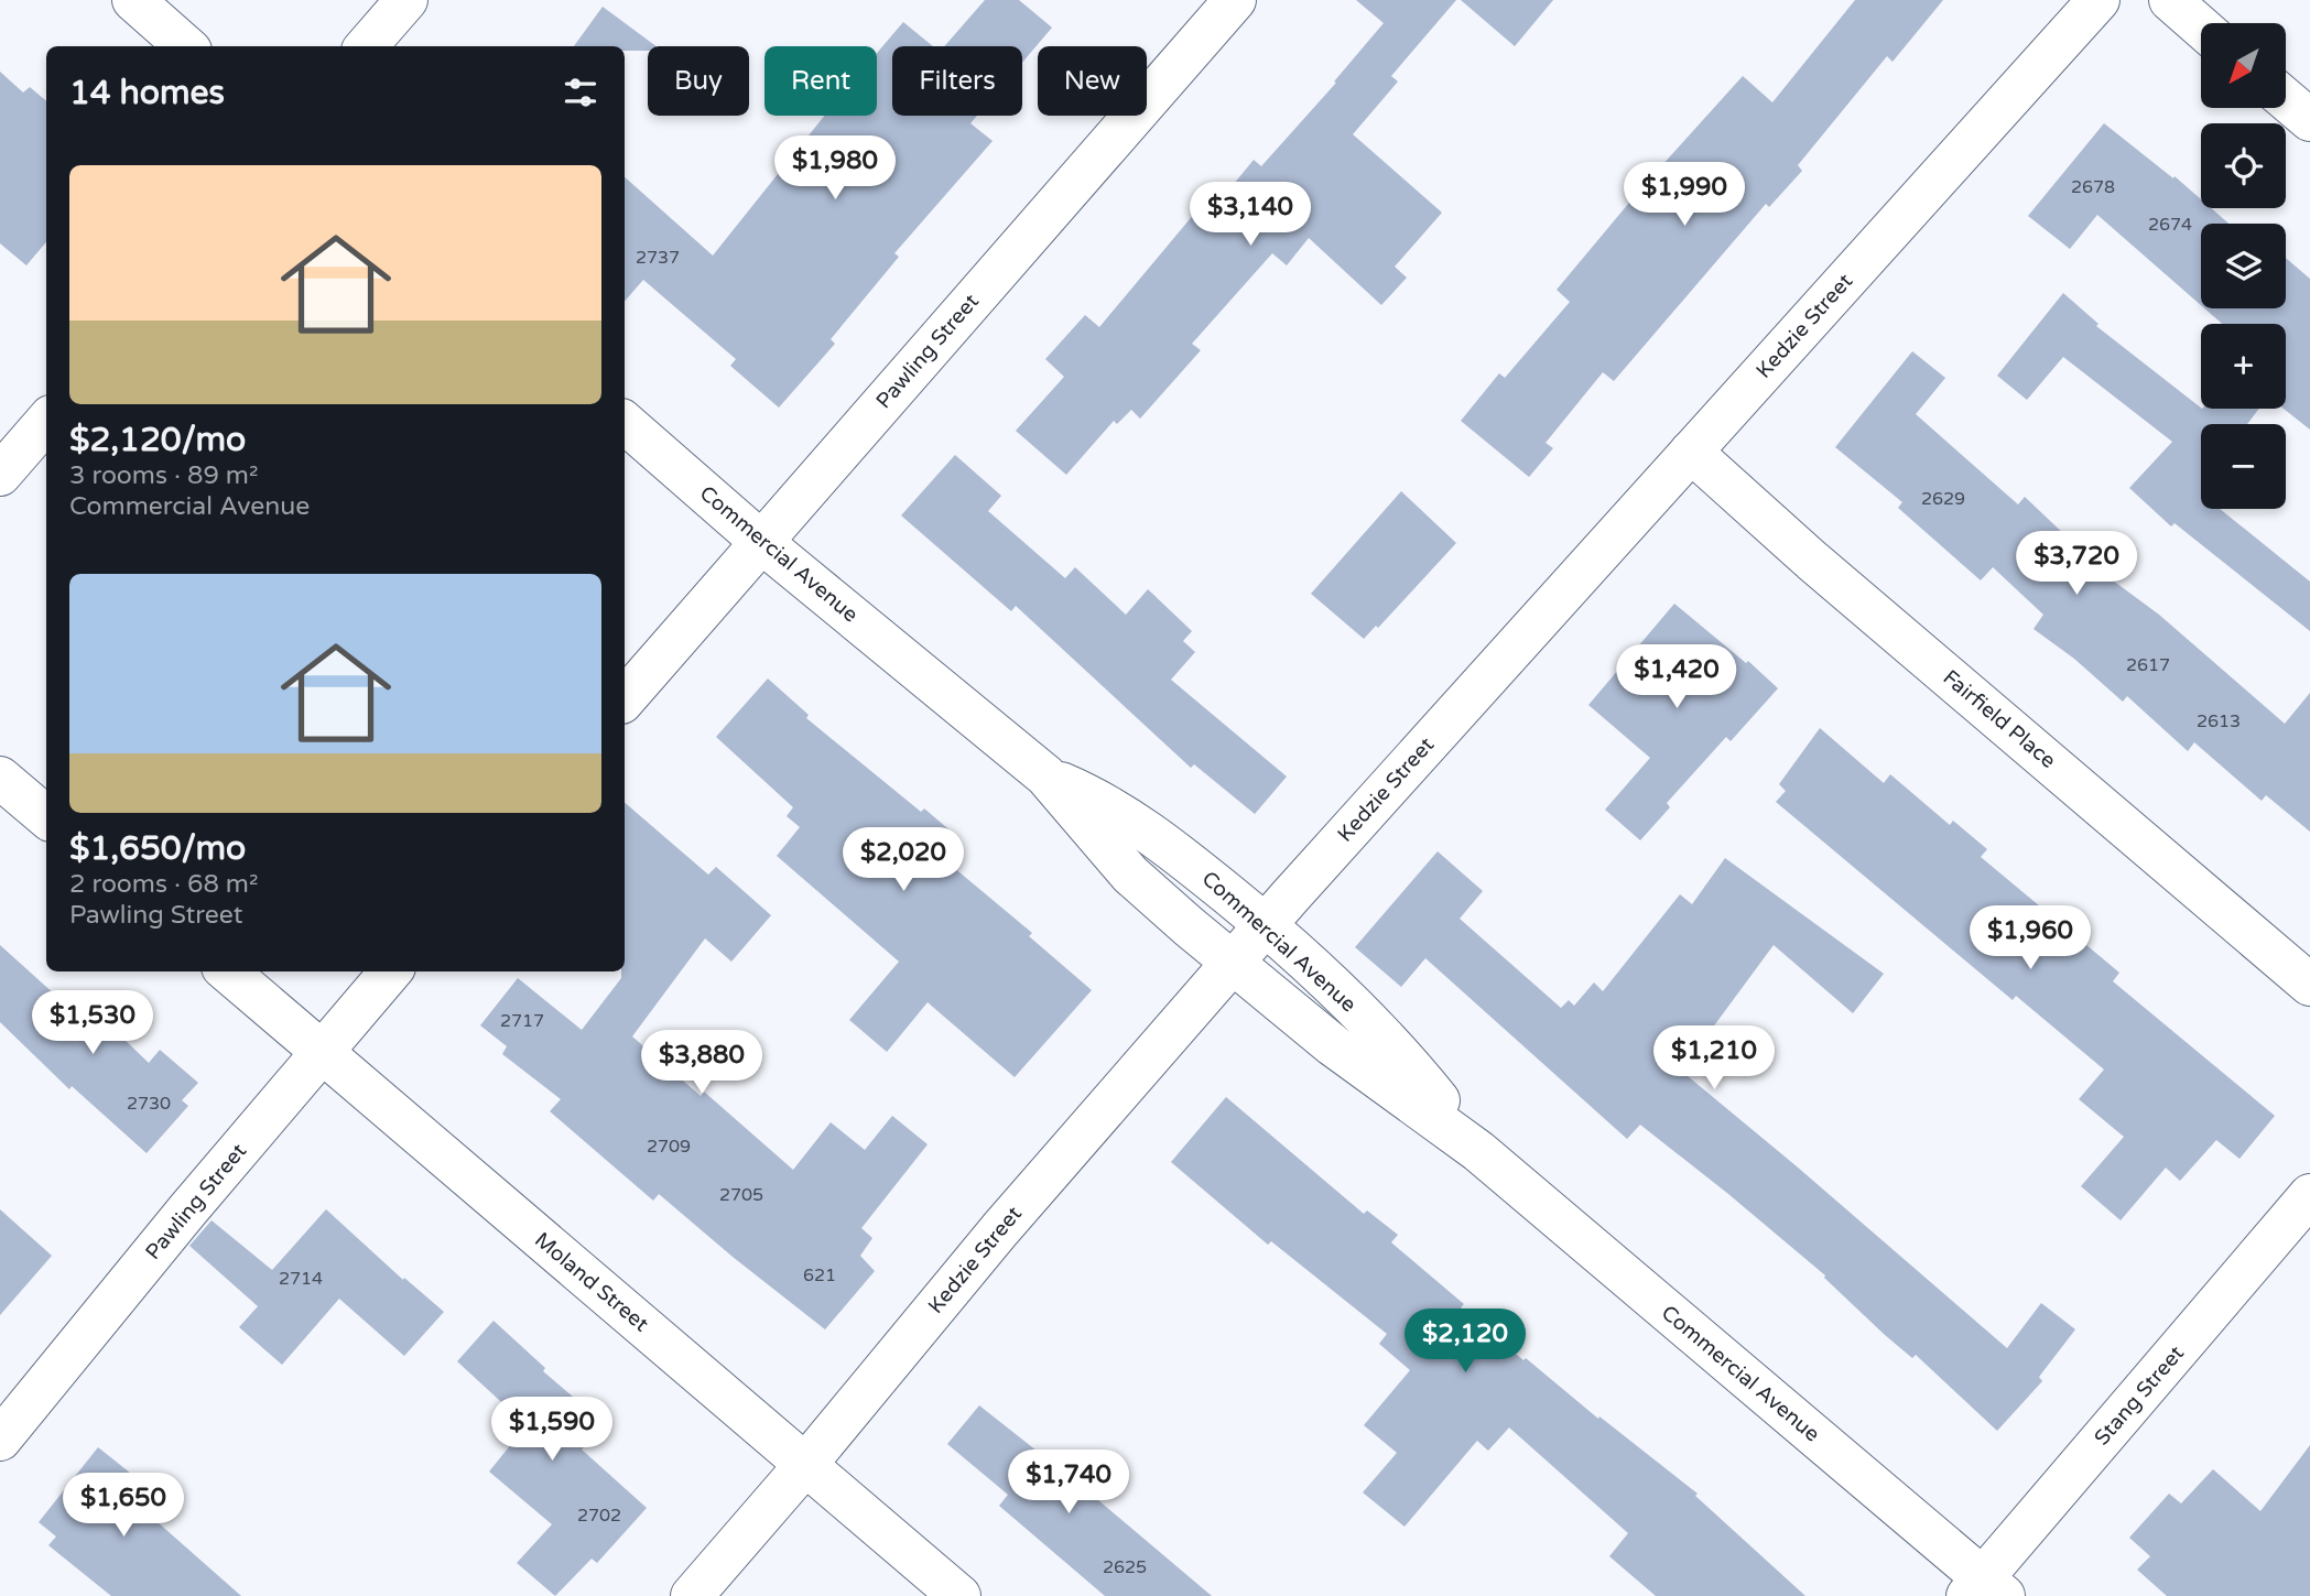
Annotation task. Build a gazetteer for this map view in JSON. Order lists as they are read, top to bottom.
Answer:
{
  "streets": {
    "street": [
      "Kedzie Street",
      "Pawling Street",
      "Commercial Avenue",
      "Fairfield Place",
      "Moland Street",
      "Stang Street"
    ]
  },
  "crossings": [
    ["Kedzie Street", "Commercial Avenue"],
    ["Kedzie Street", "Fairfield Place"],
    ["Kedzie Street", "Moland Street"],
    ["Pawling Street", "Commercial Avenue"],
    ["Pawling Street", "Moland Street"],
    ["Commercial Avenue", "Stang Street"]
  ],
  "house_numbers": [
    "2678",
    "2674",
    "2737",
    "2629",
    "2617",
    "2613",
    "2717",
    "2730",
    "2709",
    "2705",
    "621",
    "2714",
    "2702",
    "2625"
  ],
  "north": "bottom left",
  "page": {
    "map_buttons": ["+", "−"],
    "chip": [
      "Buy",
      "Rent",
      "Filters",
      "New"
    ],
    "heading": "14 homes",
    "price": [
      "$1,980",
      "$1,990",
      "$3,140",
      "$3,720",
      "$1,420",
      "$2,020",
      "$1,960",
      "$1,530",
      "$1,210",
      "$3,880",
      "$2,120",
      "$1,590",
      "$1,740",
      "$1,650"
    ],
    "list": [
      {
        "name": "$2,120/mo",
        "note": "3 rooms · 89 m² · Commercial Avenue"
      },
      {
        "name": "$1,650/mo",
        "note": "2 rooms · 68 m² · Pawling Street"
      }
    ]
  }
}
